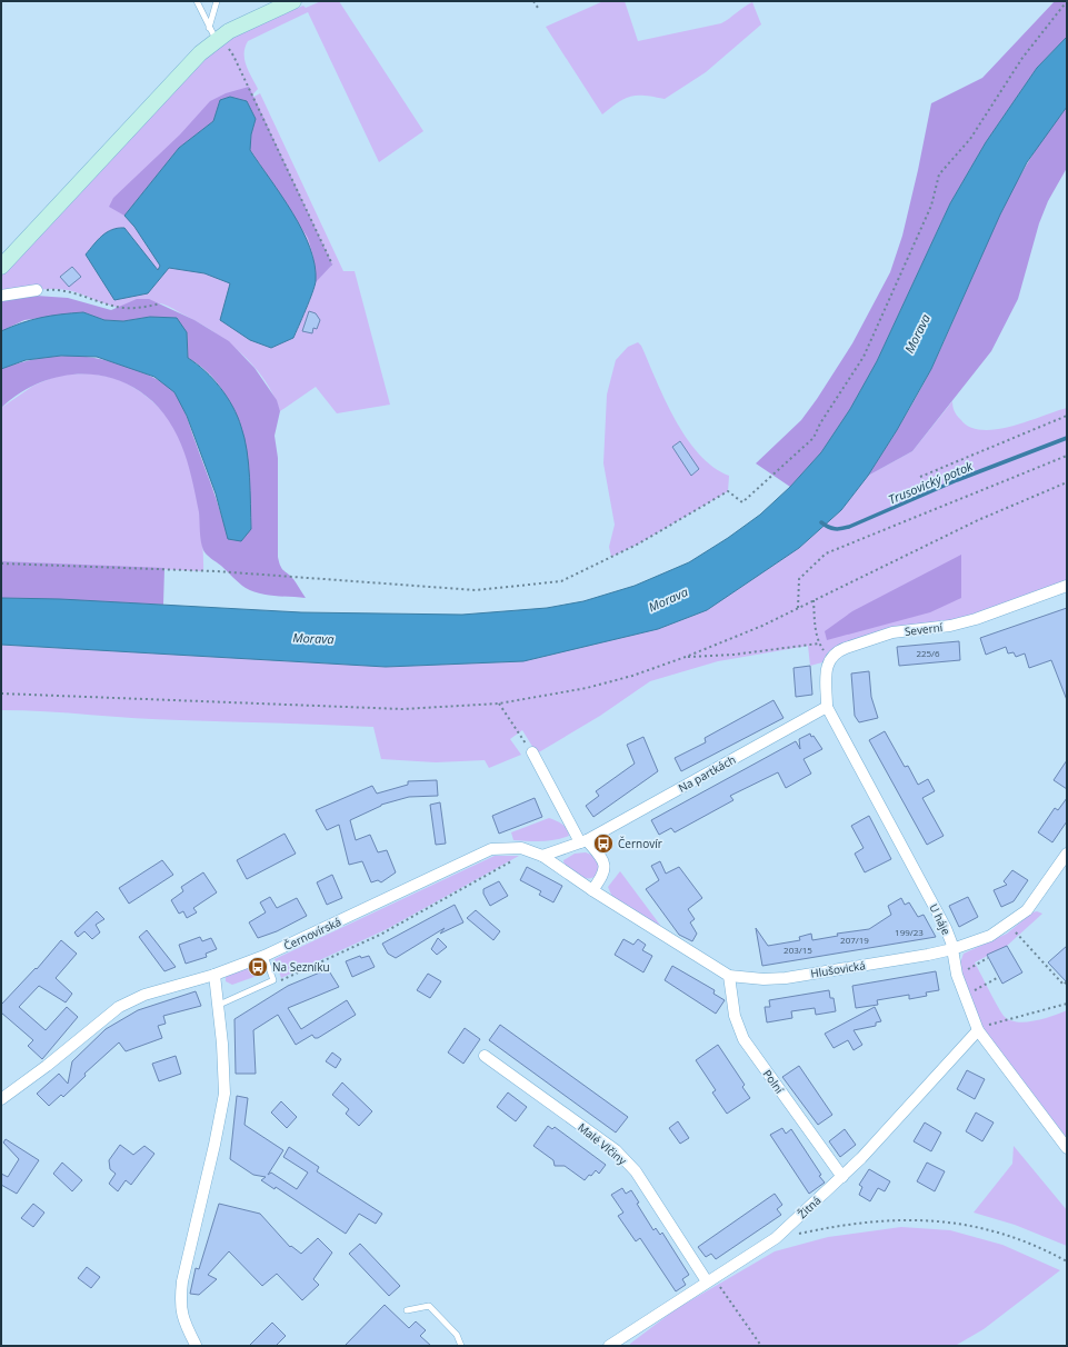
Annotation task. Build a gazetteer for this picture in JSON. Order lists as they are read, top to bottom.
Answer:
{
  "streets": {
    "street": [
      "Severní",
      "Na partkách",
      "U háje",
      "Černovírská",
      "Hlušovická",
      "Polní",
      "Malé Vlčiny",
      "Žitná"
    ]
  },
  "crossings": [
    ["Na partkách", "U háje"],
    ["Na partkách", "Černovírská"],
    ["Na partkách", "Hlušovická"],
    ["U háje", "Hlušovická"],
    ["U háje", "Žitná"],
    ["Černovírská", "Hlušovická"],
    ["Hlušovická", "Polní"],
    ["Polní", "Žitná"],
    ["Malé Vlčiny", "Žitná"]
  ],
  "water": ["Morava", "Trusovický potok"],
  "places": {
    "bus stop": ["Černovír", "Na Sezníku"]
  },
  "house_numbers": [
    "225/6",
    "199/23",
    "207/19",
    "203/15"
  ]
}
